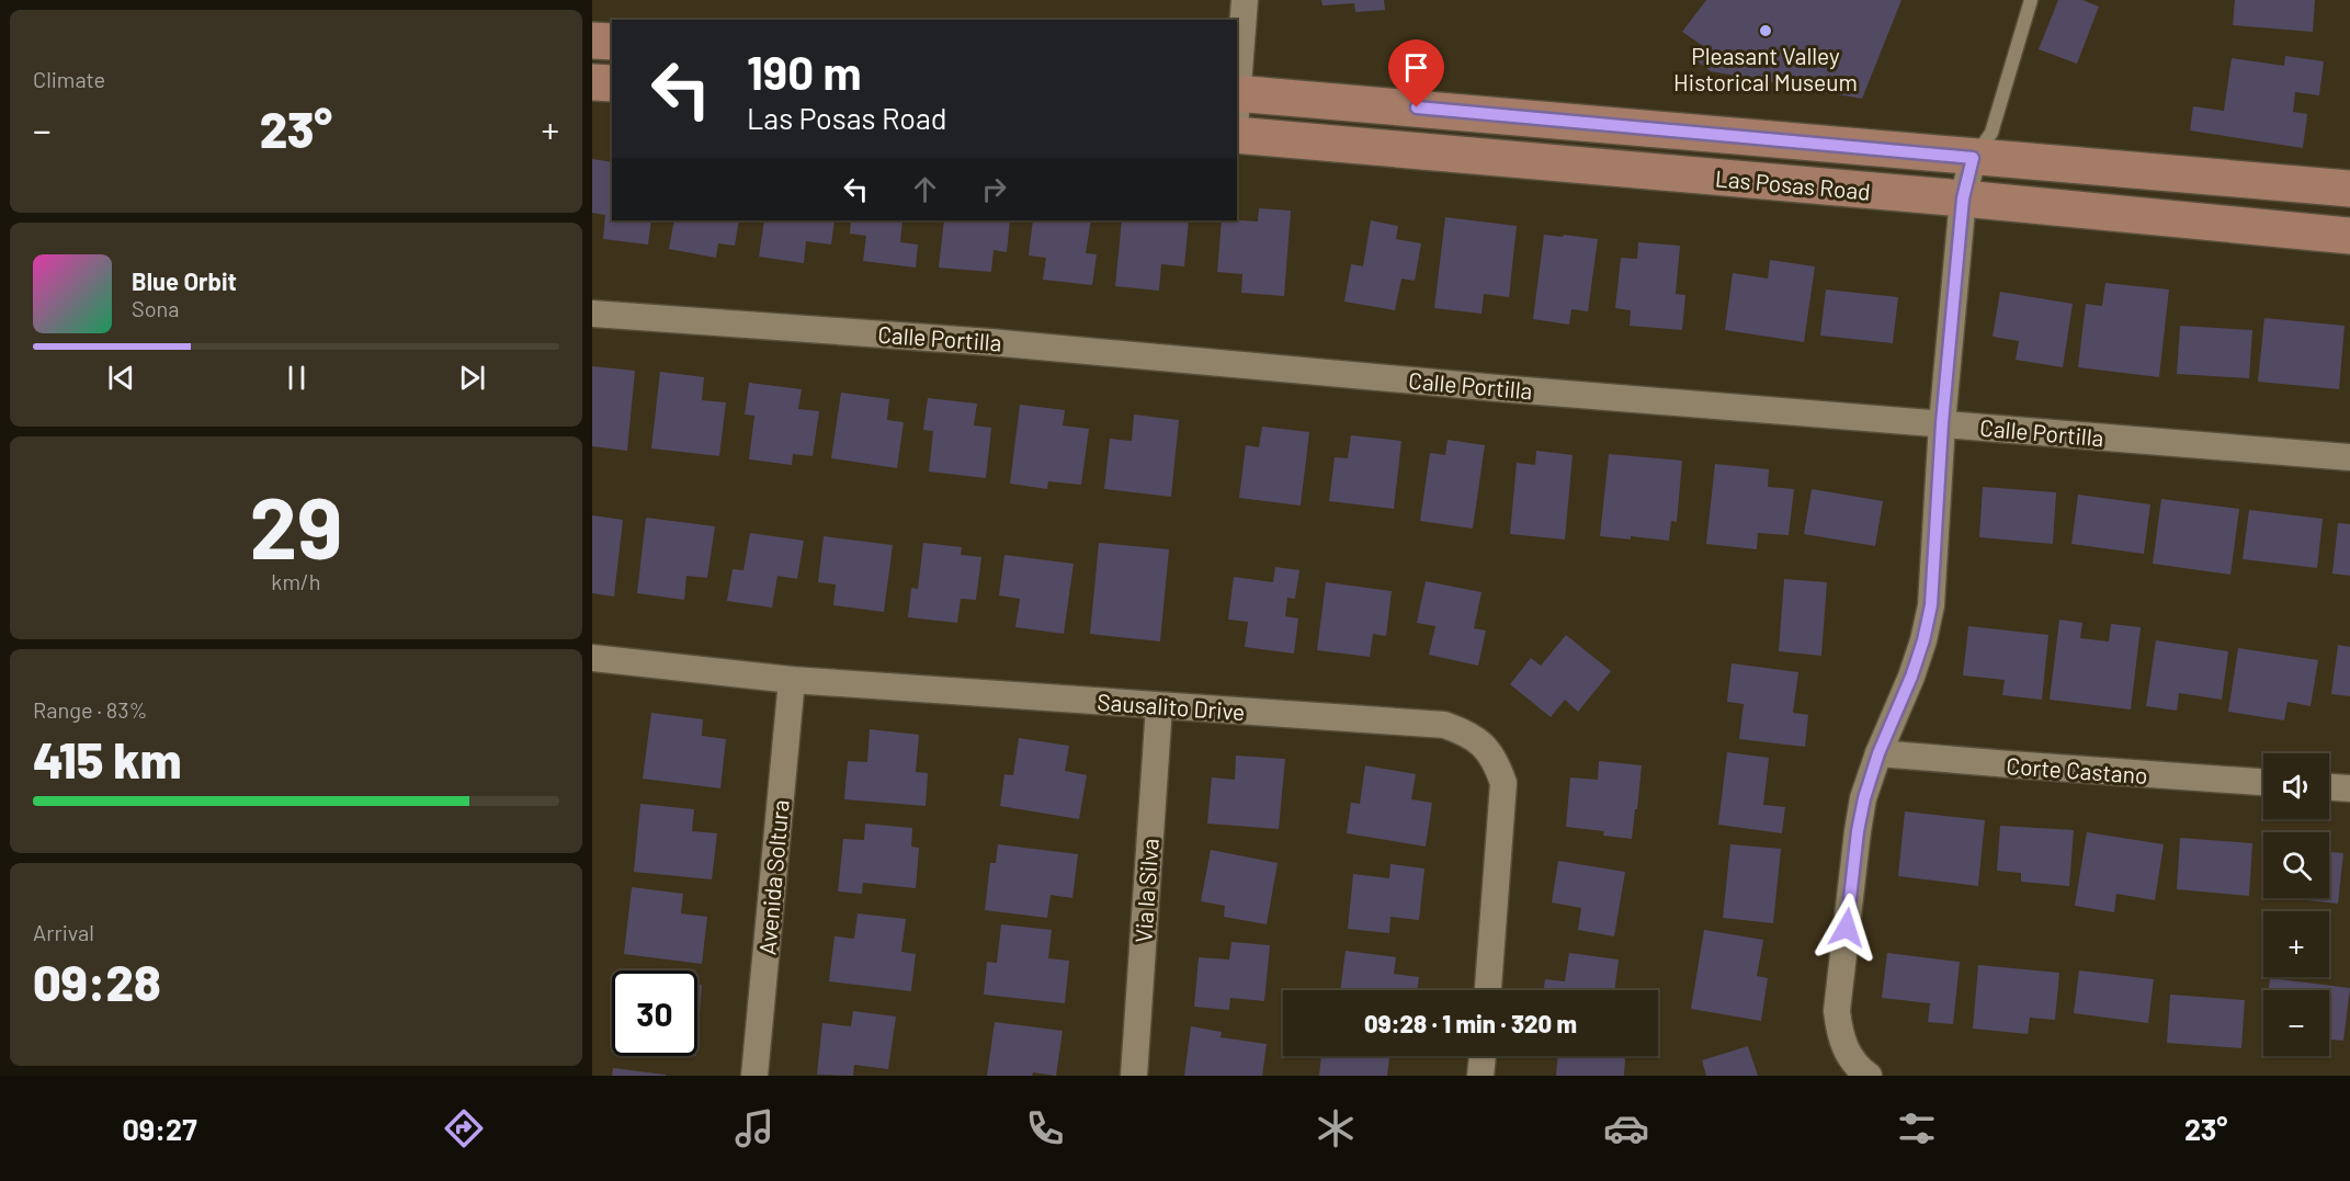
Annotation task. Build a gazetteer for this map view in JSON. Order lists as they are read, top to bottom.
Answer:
{
  "streets": {
    "main road": ["Las Posas Road"],
    "street": [
      "Calle Portilla",
      "Sausalito Drive",
      "Corte Castano",
      "Avenida Soltura",
      "Via la Silva"
    ]
  },
  "crossings": [
    ["Sausalito Drive", "Avenida Soltura"],
    ["Sausalito Drive", "Via la Silva"]
  ],
  "places": ["Pleasant Valley Historical Museum"],
  "page": {
    "tile": [
      "Climate",
      ["29", "km/h"],
      ["Range · 83%", "415 km"],
      ["Arrival", "09:28"]
    ],
    "turn": ["190 m", "Las Posas Road"],
    "heat": ["−", "23°", "+"],
    "song": ["Blue Orbit", "Sona"],
    "map_buttons": ["+", "−"],
    "limit": "30",
    "trip": "09:28 · 1 min · 320 m",
    "tabs": ["09:27", "23°"]
  }
}
